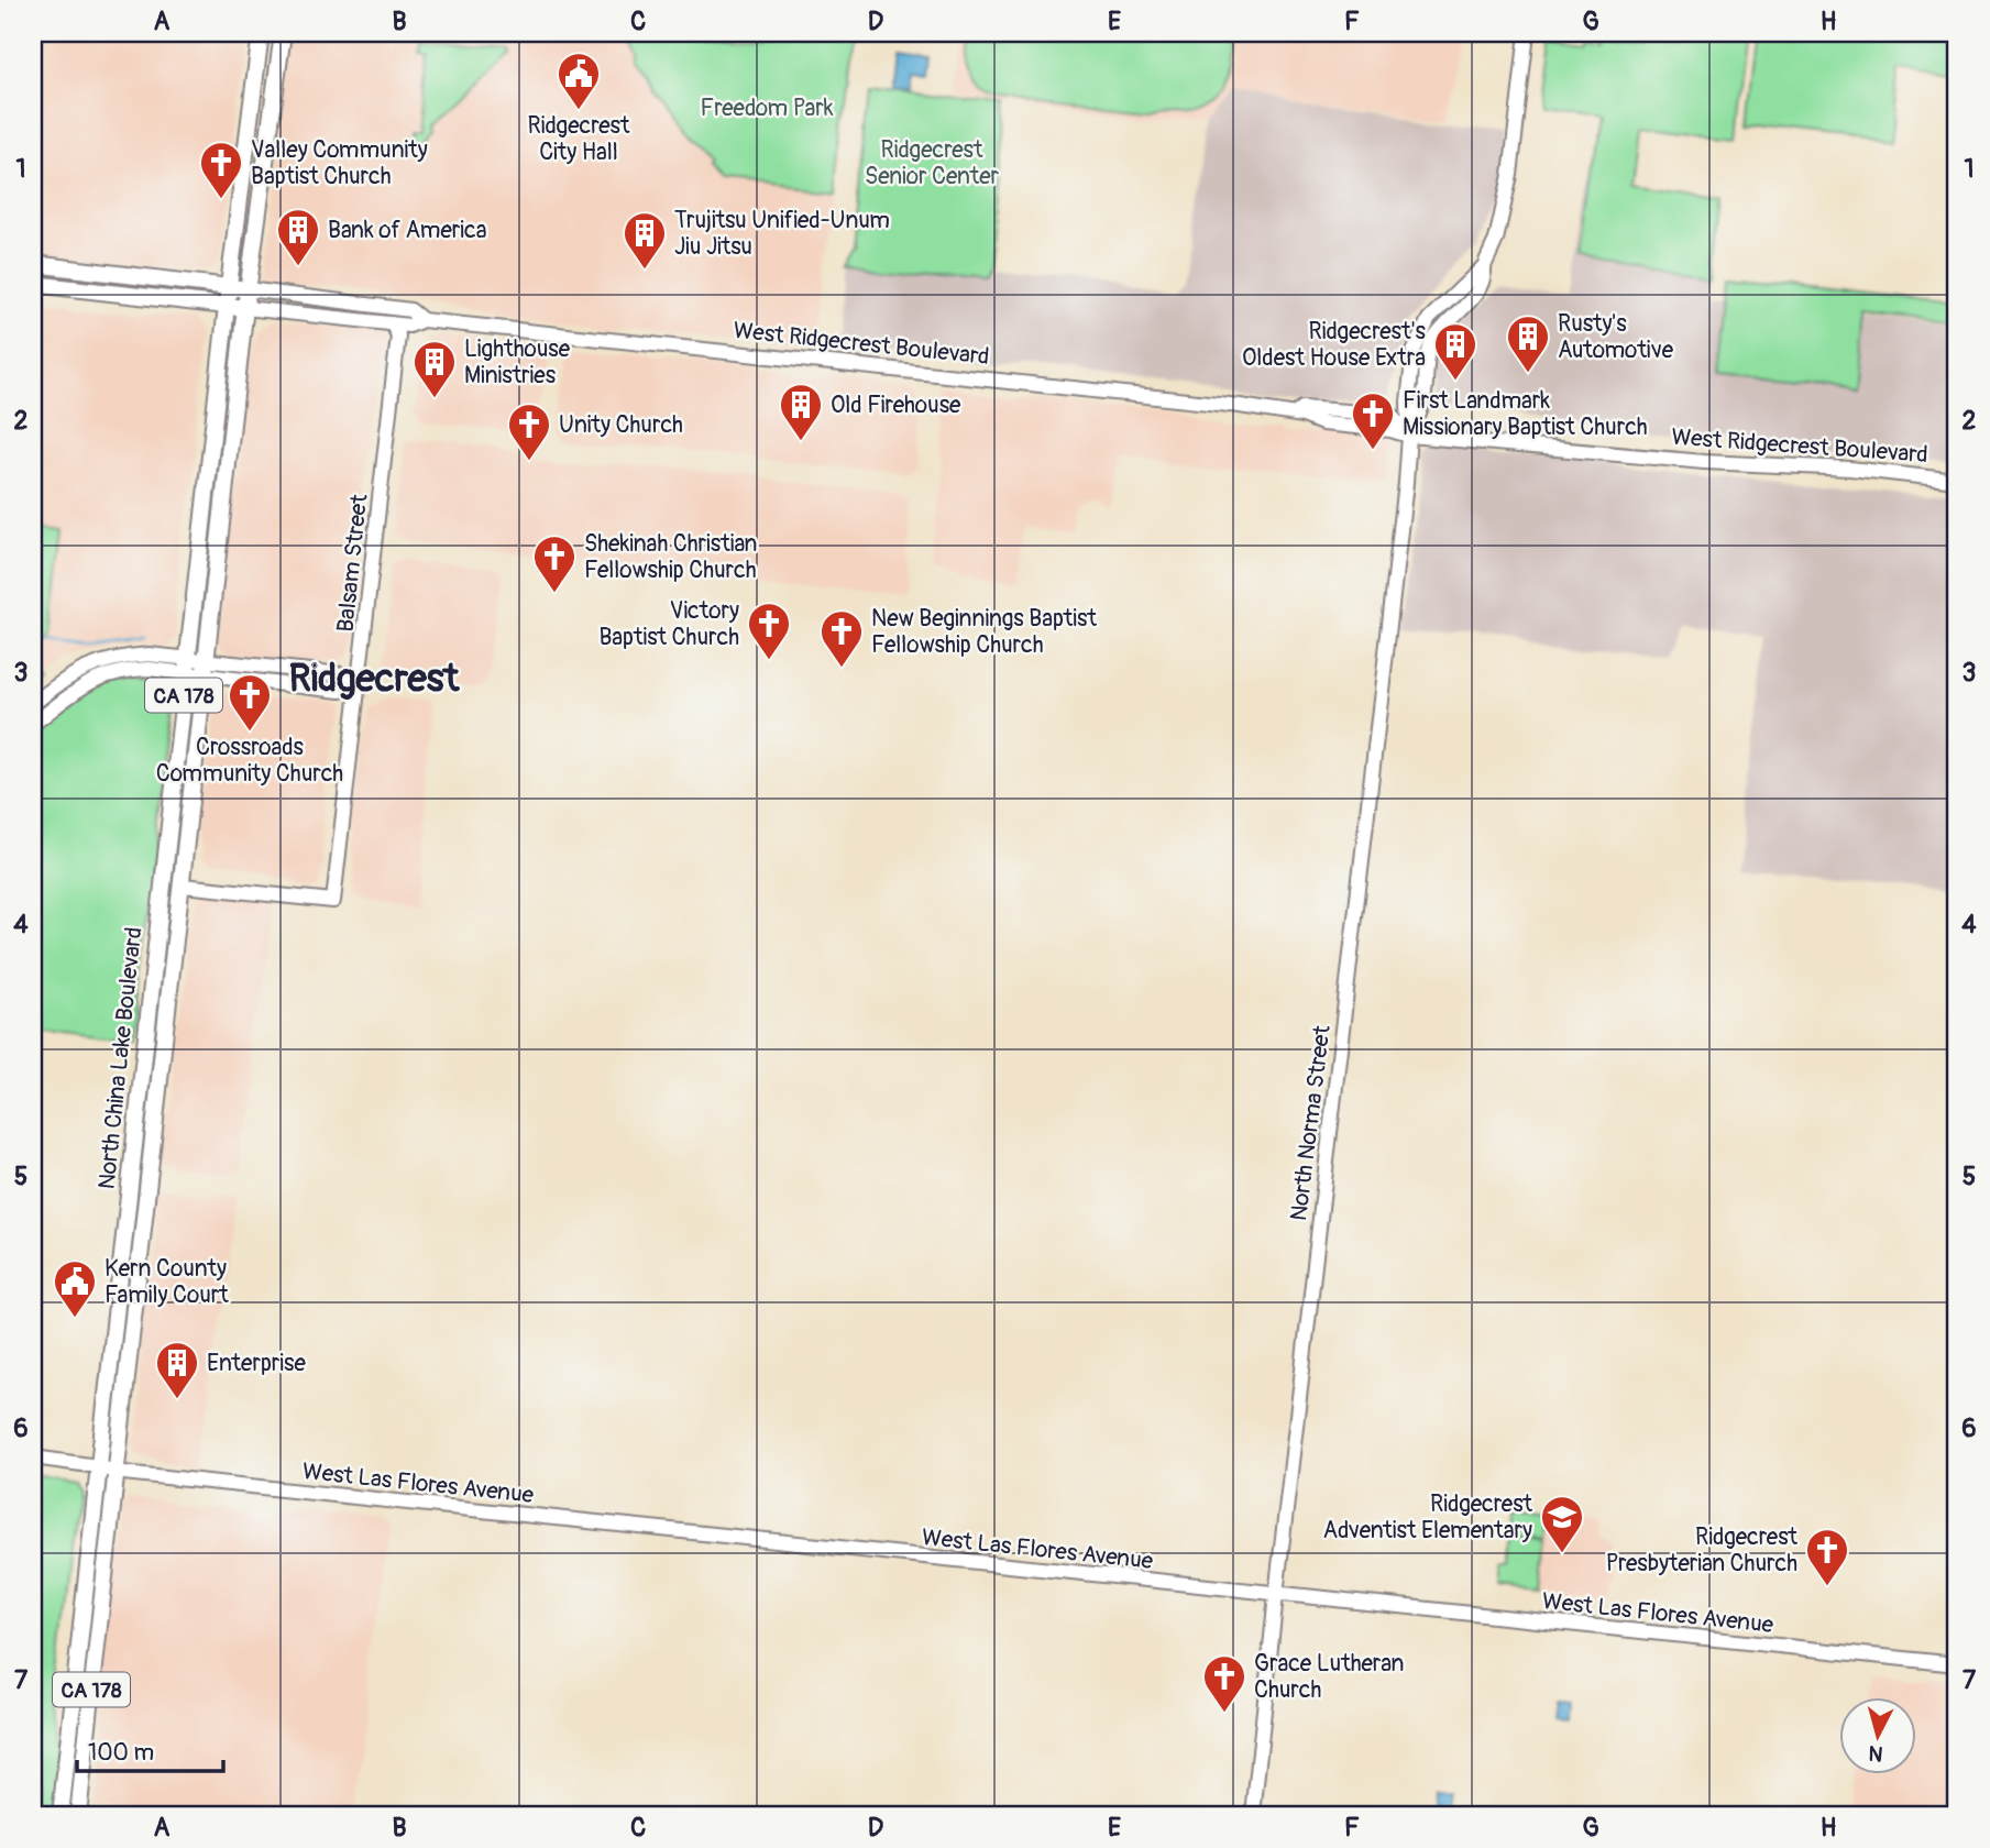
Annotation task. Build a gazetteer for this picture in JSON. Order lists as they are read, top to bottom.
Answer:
{
  "streets": {
    "main road": [
      "West Ridgecrest Boulevard",
      "Balsam Street",
      "CA 178",
      "North China Lake Boulevard",
      "North Norma Street",
      "West Las Flores Avenue"
    ]
  },
  "crossings": [
    ["West Ridgecrest Boulevard", "Balsam Street"],
    ["West Ridgecrest Boulevard", "North China Lake Boulevard"],
    ["West Ridgecrest Boulevard", "North Norma Street"],
    ["Balsam Street", "North China Lake Boulevard"],
    ["North China Lake Boulevard", "West Las Flores Avenue"],
    ["North Norma Street", "West Las Flores Avenue"]
  ],
  "districts": ["Ridgecrest"],
  "parks": ["Freedom Park", "Ridgecrest Senior Center"],
  "places": {
    "public building": ["Ridgecrest City Hall", "Kern County Family Court"],
    "church": [
      "Valley Community Baptist Church",
      "First Landmark Missionary Baptist Church",
      "Unity Church",
      "Shekinah Christian Fellowship Church",
      "Victory Baptist Church",
      "New Beginnings Baptist Fellowship Church",
      "Crossroads Community Church",
      "Ridgecrest Presbyterian Church",
      "Grace Lutheran Church"
    ],
    "building": [
      "Bank of America",
      "Trujitsu Unified-Unum Jiu Jitsu",
      "Rusty's Automotive",
      "Ridgecrest's Oldest House Extra",
      "Lighthouse Ministries",
      "Old Firehouse",
      "Enterprise"
    ],
    "school or university": ["Ridgecrest Adventist Elementary"]
  },
  "scale_bar": "100 m",
  "north": "bottom",
  "grid": {
    "columns": [
      "A",
      "B",
      "C",
      "D",
      "E",
      "F",
      "G",
      "H"
    ],
    "rows": [
      "1",
      "2",
      "3",
      "4",
      "5",
      "6",
      "7"
    ]
  }
}
